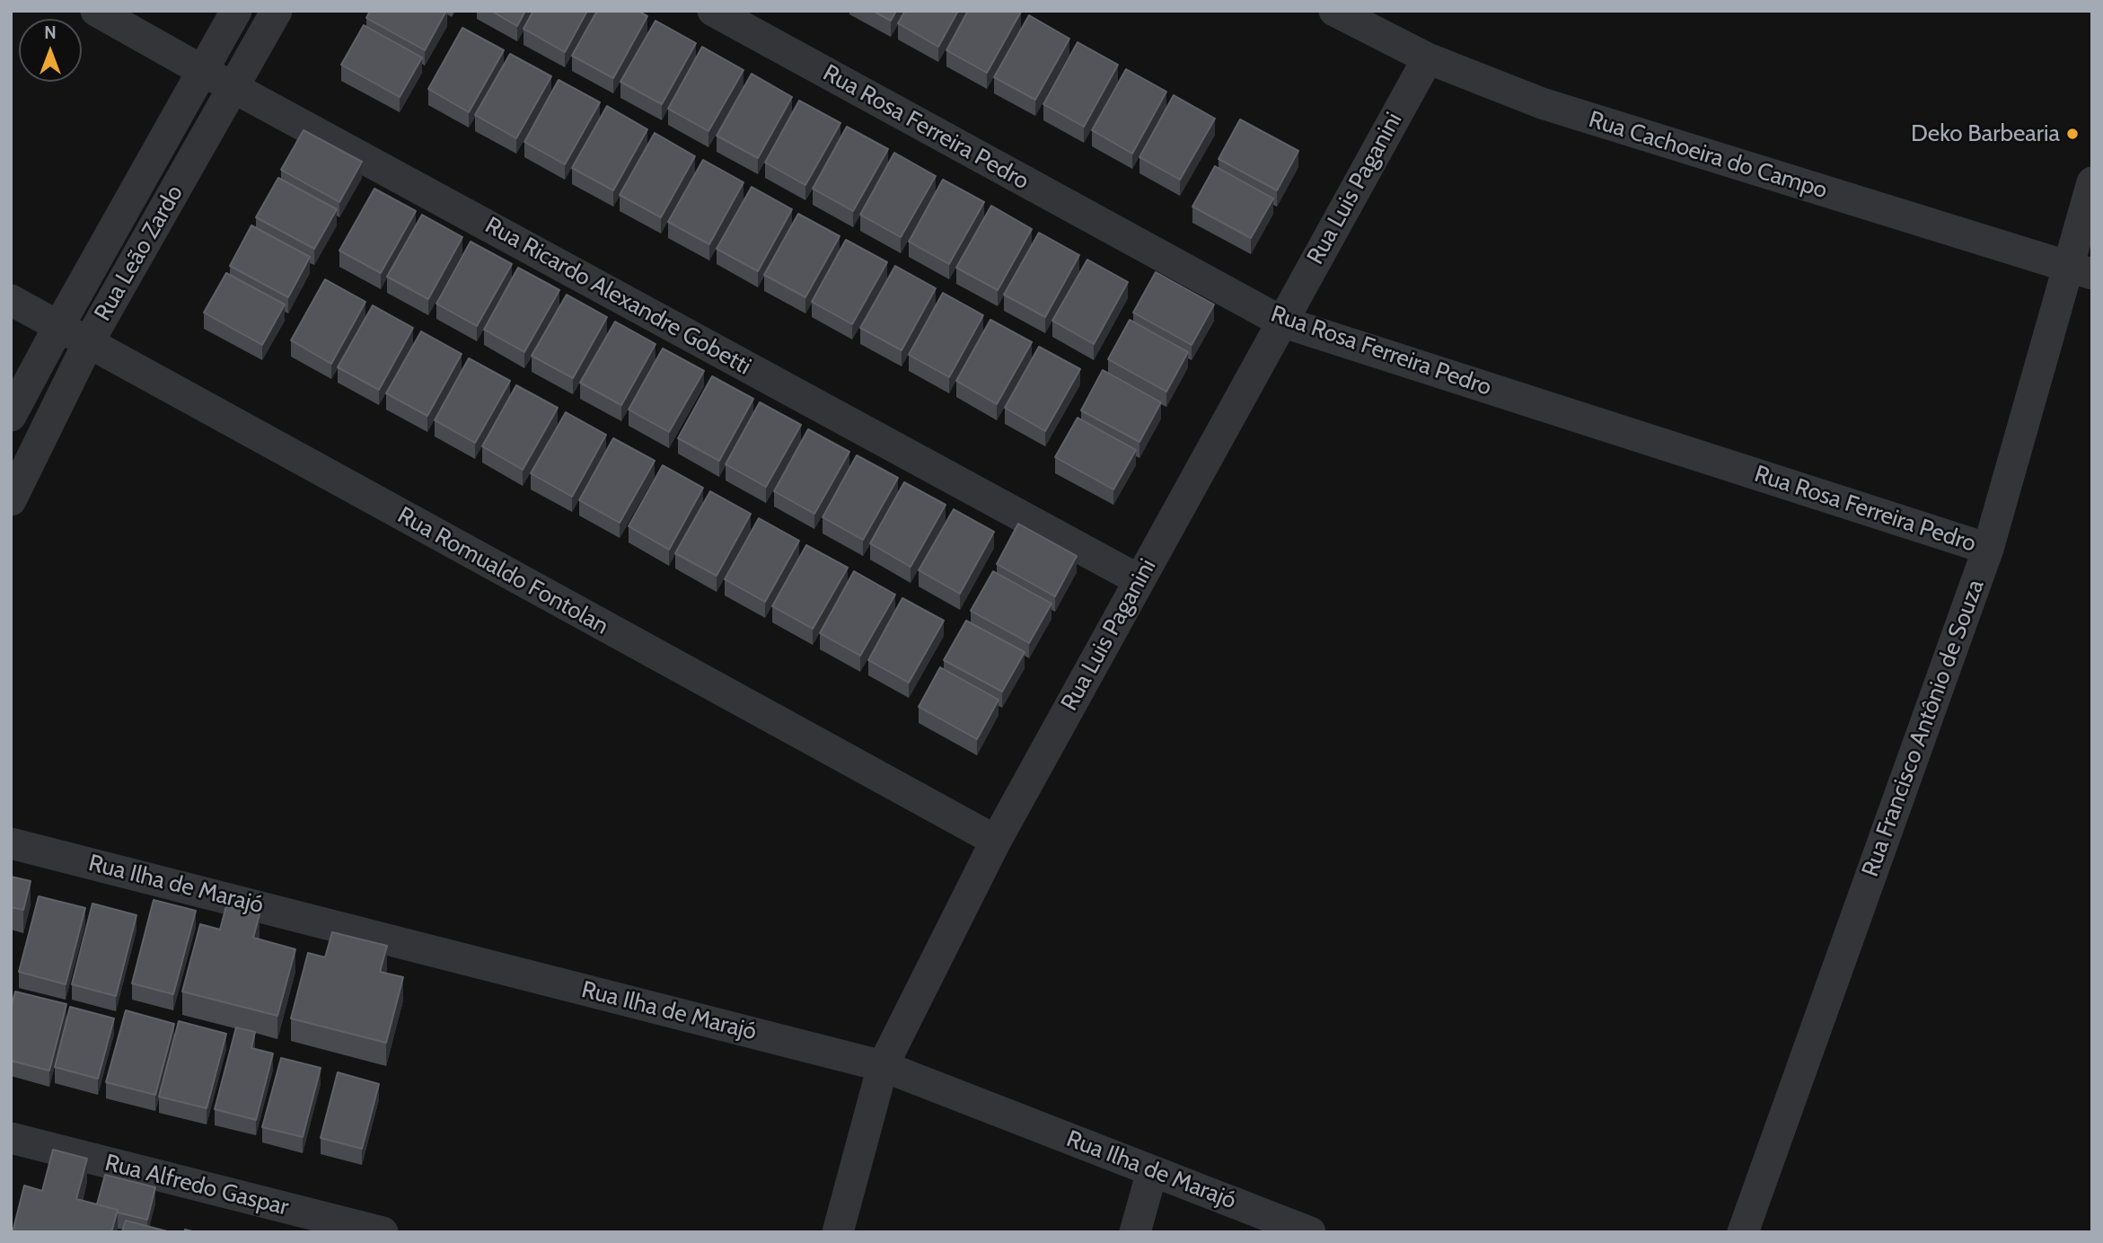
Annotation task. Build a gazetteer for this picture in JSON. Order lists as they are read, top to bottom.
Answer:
{
  "streets": {
    "street": [
      "Rua Rosa Ferreira Pedro",
      "Rua Cachoeira do Campo",
      "Rua Luis Paganini",
      "Rua Leão Zardo",
      "Rua Ricardo Alexandre Gobetti",
      "Rua Romualdo Fontolan",
      "Rua Francisco Antônio de Souza",
      "Rua Ilha de Marajó",
      "Rua Alfredo Gaspar"
    ]
  },
  "crossings": [
    ["Rua Rosa Ferreira Pedro", "Rua Luis Paganini"],
    ["Rua Rosa Ferreira Pedro", "Rua Francisco Antônio de Souza"],
    ["Rua Cachoeira do Campo", "Rua Luis Paganini"],
    ["Rua Cachoeira do Campo", "Rua Francisco Antônio de Souza"],
    ["Rua Luis Paganini", "Rua Ricardo Alexandre Gobetti"],
    ["Rua Luis Paganini", "Rua Romualdo Fontolan"],
    ["Rua Luis Paganini", "Rua Ilha de Marajó"],
    ["Rua Leão Zardo", "Rua Ricardo Alexandre Gobetti"],
    ["Rua Leão Zardo", "Rua Romualdo Fontolan"]
  ],
  "places": ["Deko Barbearia"],
  "north": "top"
}
